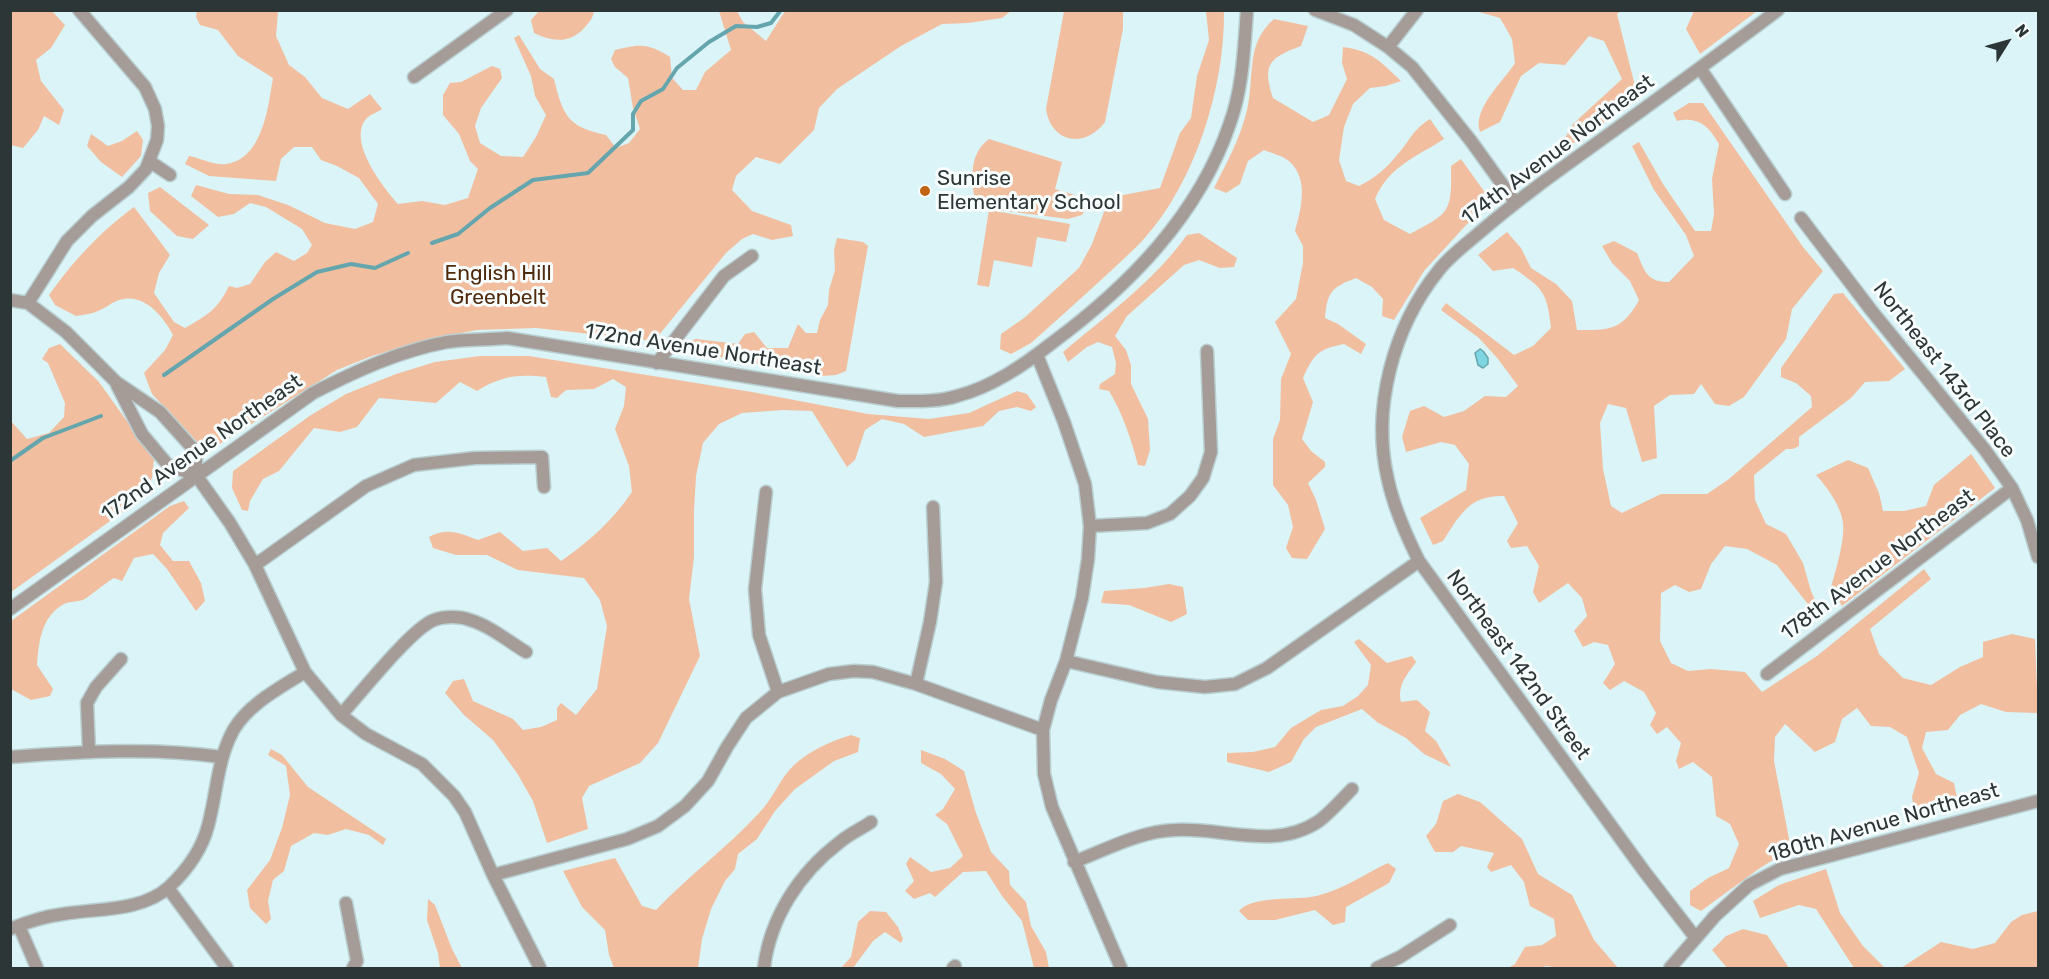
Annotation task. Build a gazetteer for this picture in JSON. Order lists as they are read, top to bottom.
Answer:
{
  "streets": {
    "street": [
      "174th Avenue Northeast",
      "172nd Avenue Northeast",
      "Northeast 143rd Place",
      "178th Avenue Northeast",
      "Northeast 142nd Street",
      "180th Avenue Northeast"
    ]
  },
  "crossings": [
    ["174th Avenue Northeast", "Northeast 142nd Street"],
    ["Northeast 143rd Place", "178th Avenue Northeast"],
    ["Northeast 142nd Street", "180th Avenue Northeast"]
  ],
  "parks": ["English Hill Greenbelt"],
  "places": ["Sunrise Elementary School"],
  "north": "top right"
}
